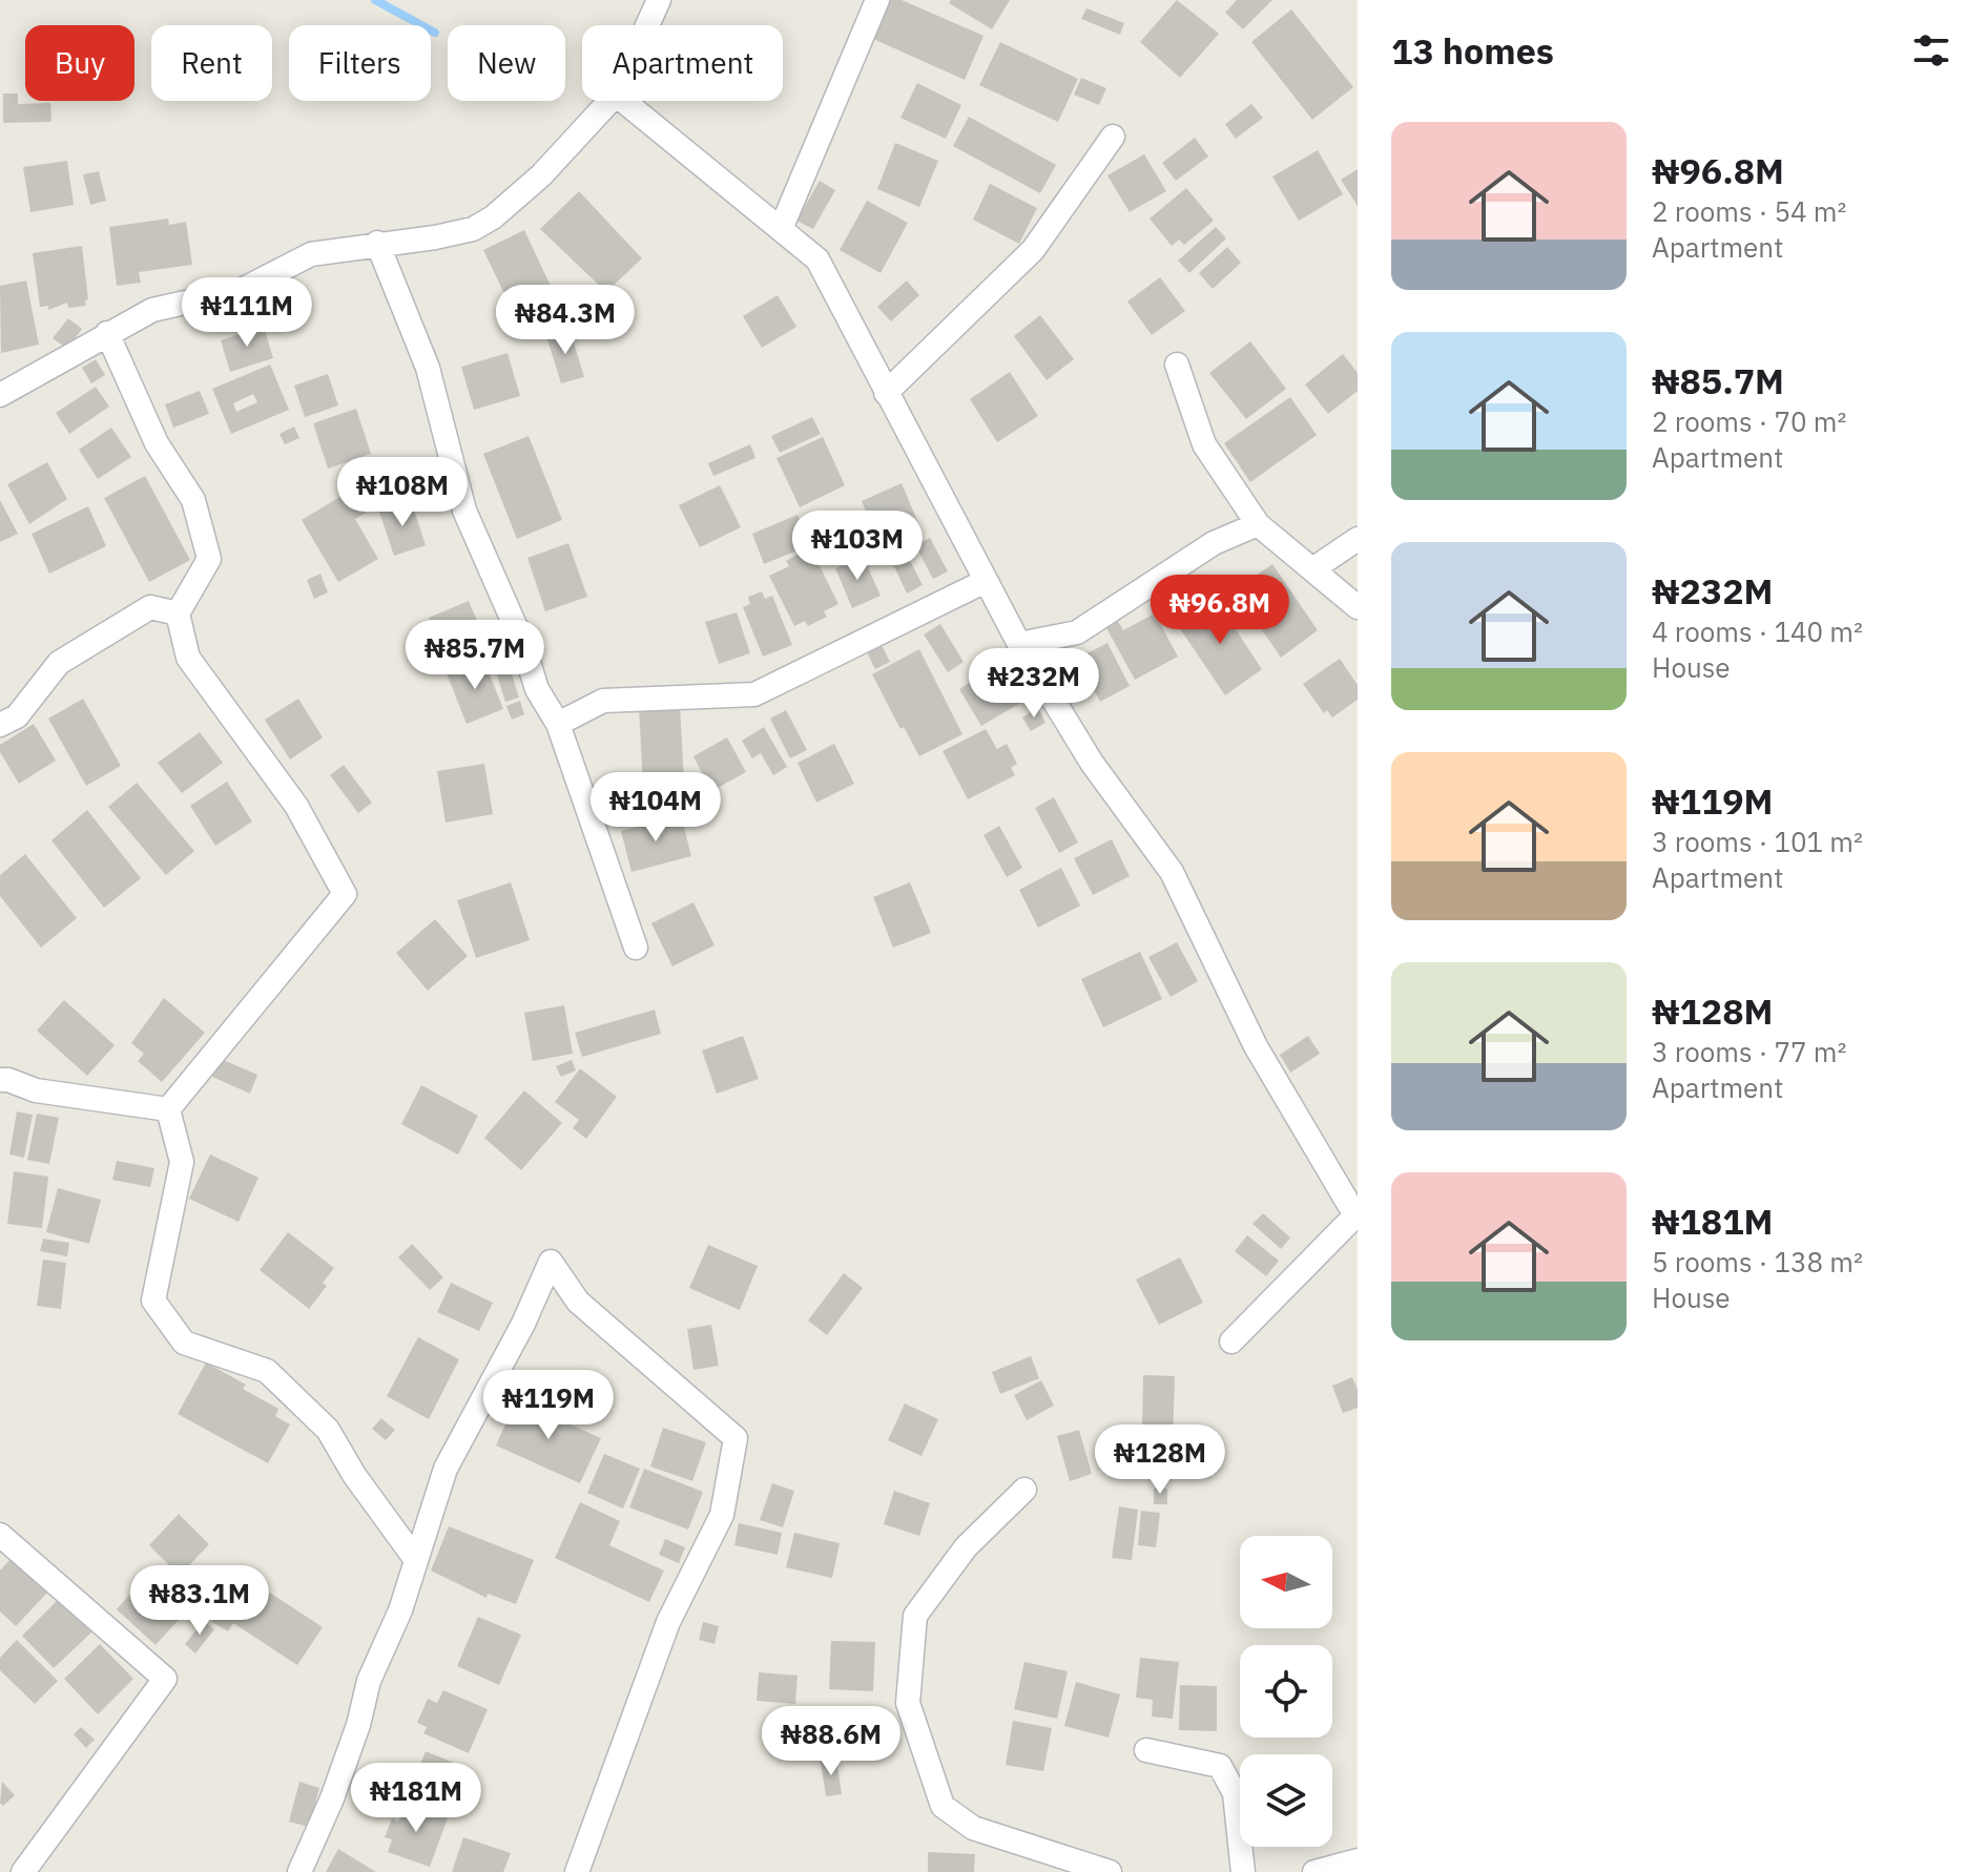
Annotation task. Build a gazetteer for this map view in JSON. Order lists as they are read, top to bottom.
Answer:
{
  "north": "left",
  "page": {
    "heading": "13 homes",
    "chip": [
      "Buy",
      "Rent",
      "Filters",
      "New",
      "Apartment"
    ],
    "list": [
      {
        "name": "₦96.8M",
        "note": "2 rooms · 54 m² · Apartment"
      },
      {
        "name": "₦85.7M",
        "note": "2 rooms · 70 m² · Apartment"
      },
      {
        "name": "₦232M",
        "note": "4 rooms · 140 m² · House"
      },
      {
        "name": "₦119M",
        "note": "3 rooms · 101 m² · Apartment"
      },
      {
        "name": "₦128M",
        "note": "3 rooms · 77 m² · Apartment"
      },
      {
        "name": "₦181M",
        "note": "5 rooms · 138 m² · House"
      }
    ],
    "price": [
      "₦111M",
      "₦84.3M",
      "₦108M",
      "₦103M",
      "₦96.8M",
      "₦85.7M",
      "₦232M",
      "₦104M",
      "₦119M",
      "₦128M",
      "₦83.1M",
      "₦88.6M",
      "₦181M"
    ]
  }
}
